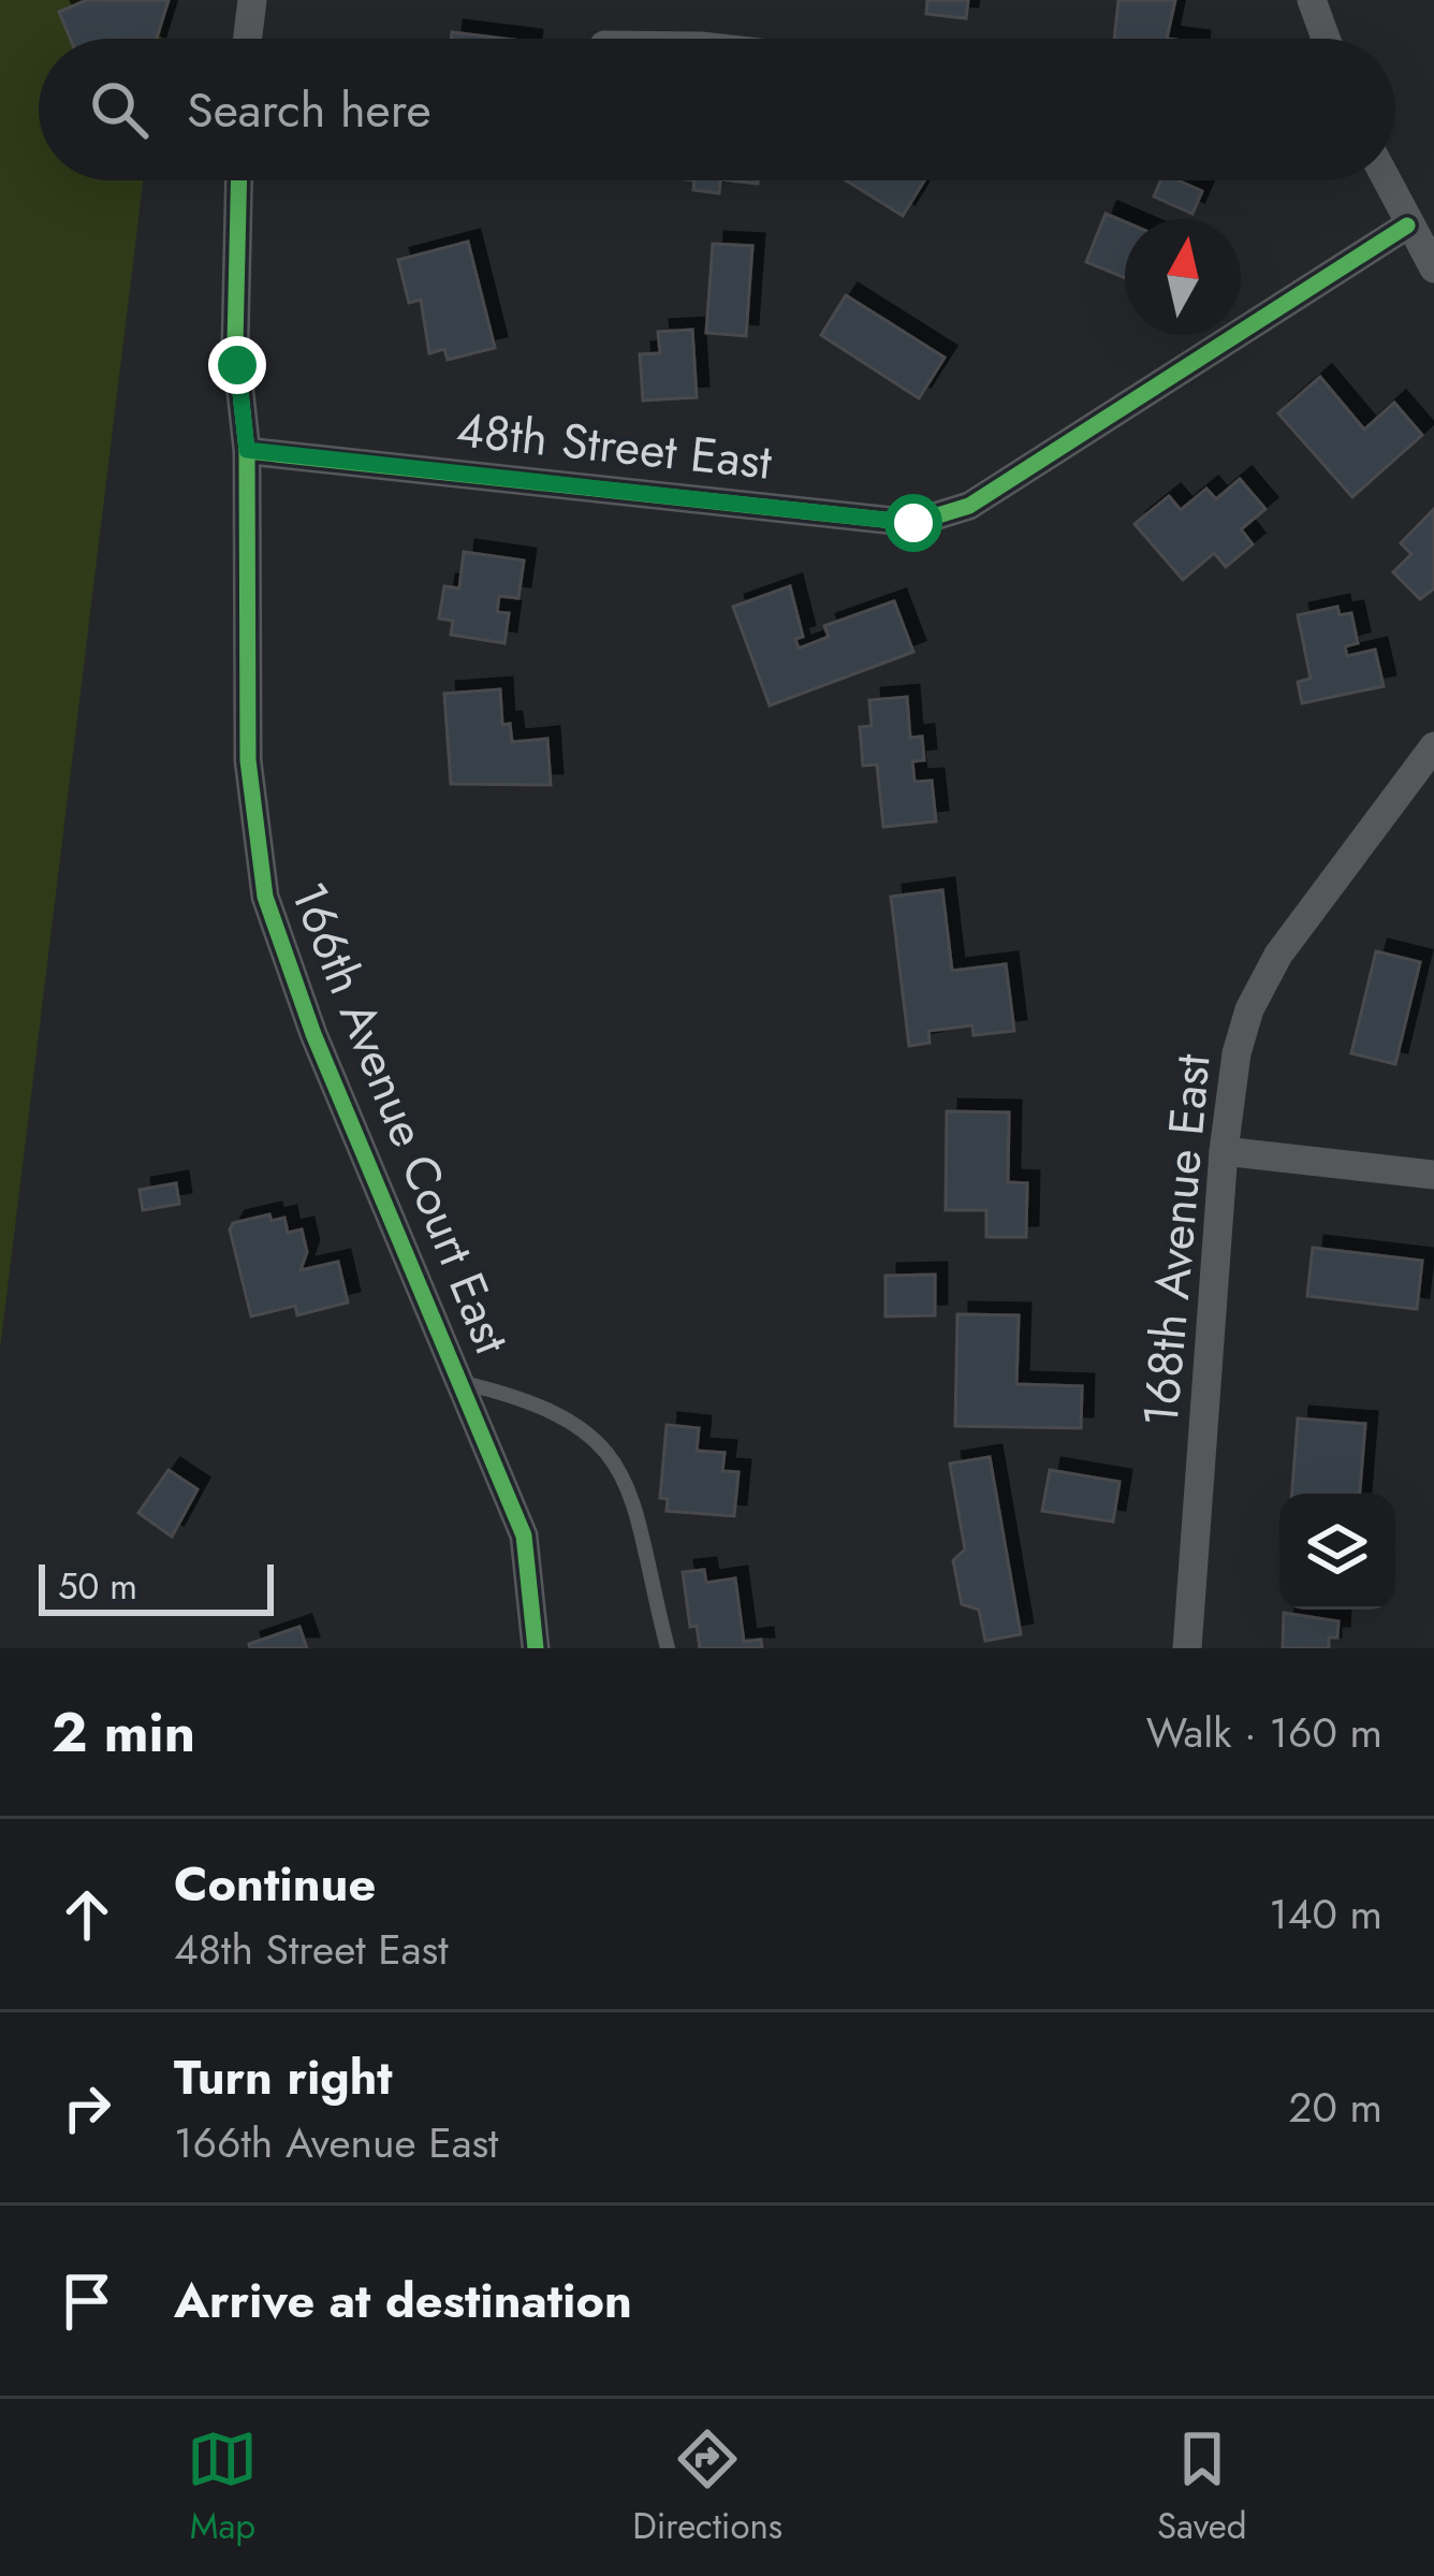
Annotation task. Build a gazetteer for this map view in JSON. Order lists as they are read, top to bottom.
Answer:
{
  "streets": {
    "street": ["48th Street East", "166th Avenue Court East", "168th Avenue East"]
  },
  "crossings": [
    ["48th Street East", "166th Avenue Court East"]
  ],
  "scale_bar": "50 m",
  "north": "top",
  "page": {
    "search": "Search here",
    "scale": "50 m",
    "heading": ["2 min", "Walk · 160 m"],
    "list": [
      ["Continue", "48th Street East", "140 m"],
      ["Turn right", "166th Avenue East", "20 m"],
      "Arrive at destination"
    ],
    "nav": ["Map", "Directions", "Saved"]
  }
}
